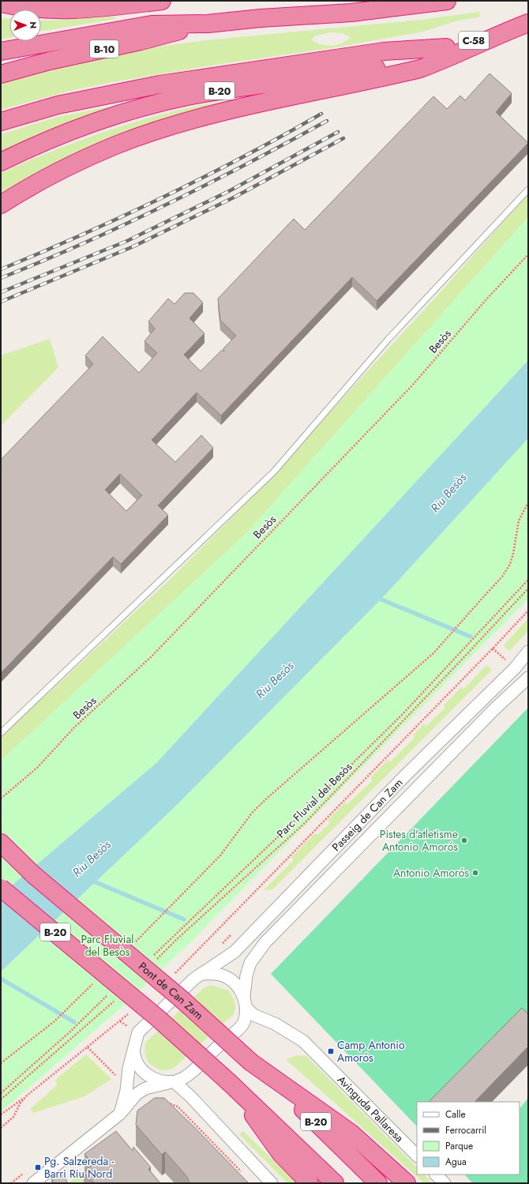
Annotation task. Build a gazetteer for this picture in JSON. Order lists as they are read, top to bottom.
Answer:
{
  "streets": {
    "highway": [
      "C-58",
      "B-10",
      "B-20",
      "Pont de Can Zam"
    ],
    "street": ["Passeig de Can Zam", "Avinguda Pallaresa"],
    "path": ["Besòs", "Parc Fluvial del Besòs"]
  },
  "crossings": [
    ["C-58", "B-20"],
    ["B-20", "Pont de Can Zam"],
    ["Passeig de Can Zam", "Avinguda Pallaresa"]
  ],
  "water": ["Riu Besòs"],
  "parks": ["Parc Fluvial del Besòs"],
  "places": {
    "other": ["Pistes d'atletisme Antonio Amorós", "Antonio Amorós"],
    "transit": ["Camp Antonio Amorós", "Pg. Salzereda - Barri Riu Nord"]
  },
  "legend": [
    "Calle",
    "Ferrocarril",
    "Parque",
    "Agua"
  ],
  "north": "right"
}
